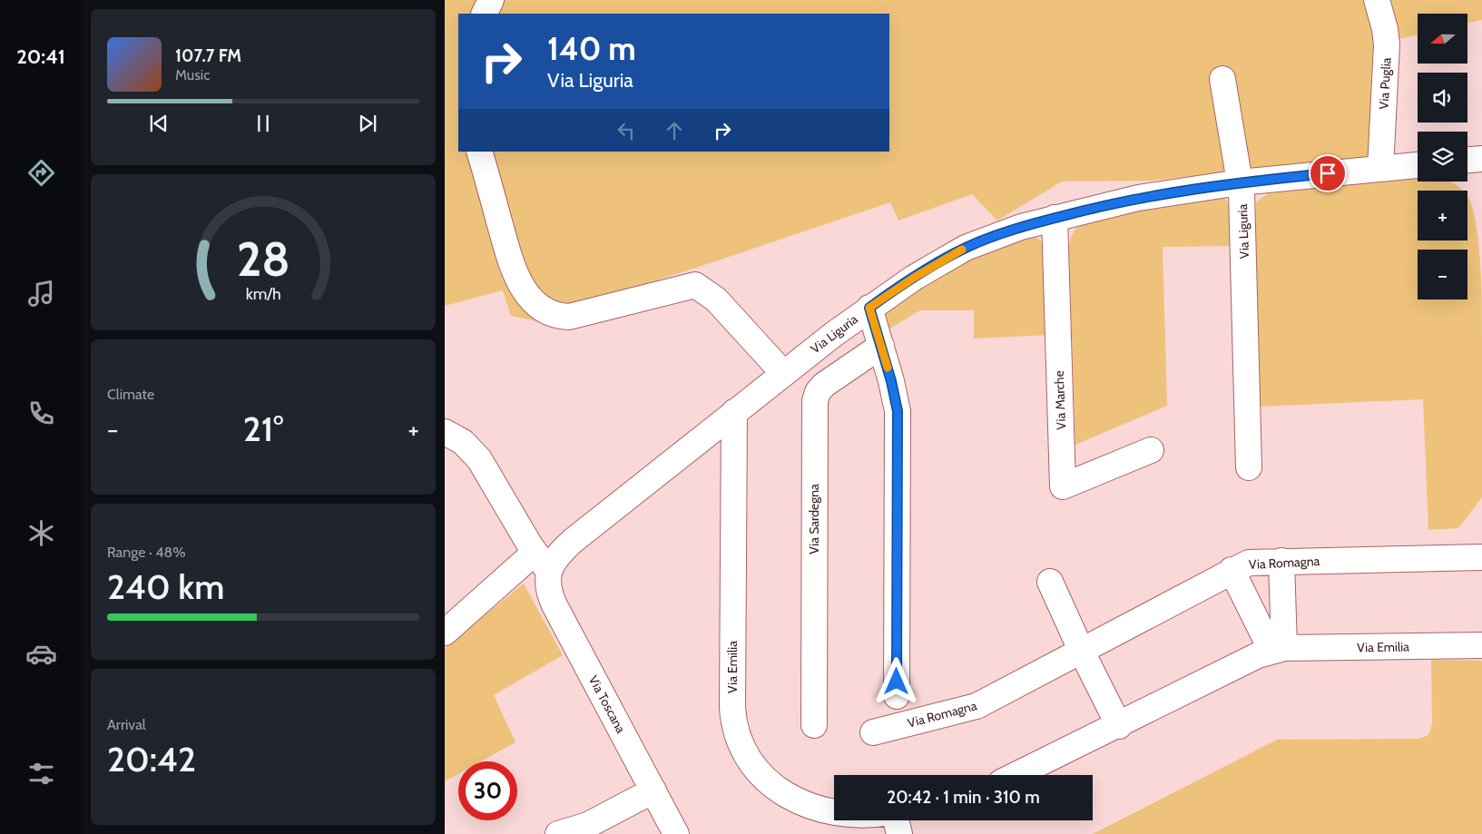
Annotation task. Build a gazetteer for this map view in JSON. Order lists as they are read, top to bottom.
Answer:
{
  "streets": {
    "street": [
      "Via Puglia",
      "Via Liguria",
      "Via Marche",
      "Via Sardegna",
      "Via Romagna",
      "Via Emilia",
      "Via Toscana"
    ]
  },
  "crossings": [
    ["Via Liguria", "Via Marche"],
    ["Via Liguria", "Via Emilia"],
    ["Via Liguria", "Via Toscana"]
  ],
  "north": "left",
  "page": {
    "tabs": "20:41",
    "map_buttons": ["+", "−"],
    "turn": ["140 m", "Via Liguria"],
    "song": ["107.7 FM", "Music"],
    "tile": [
      "Climate",
      ["Range · 48%", "240 km"],
      ["Arrival", "20:42"]
    ],
    "heat": ["−", "21°", "+"],
    "limit": "30",
    "trip": "20:42 · 1 min · 310 m",
    "gauge": ["28", "km/h"]
  }
}
